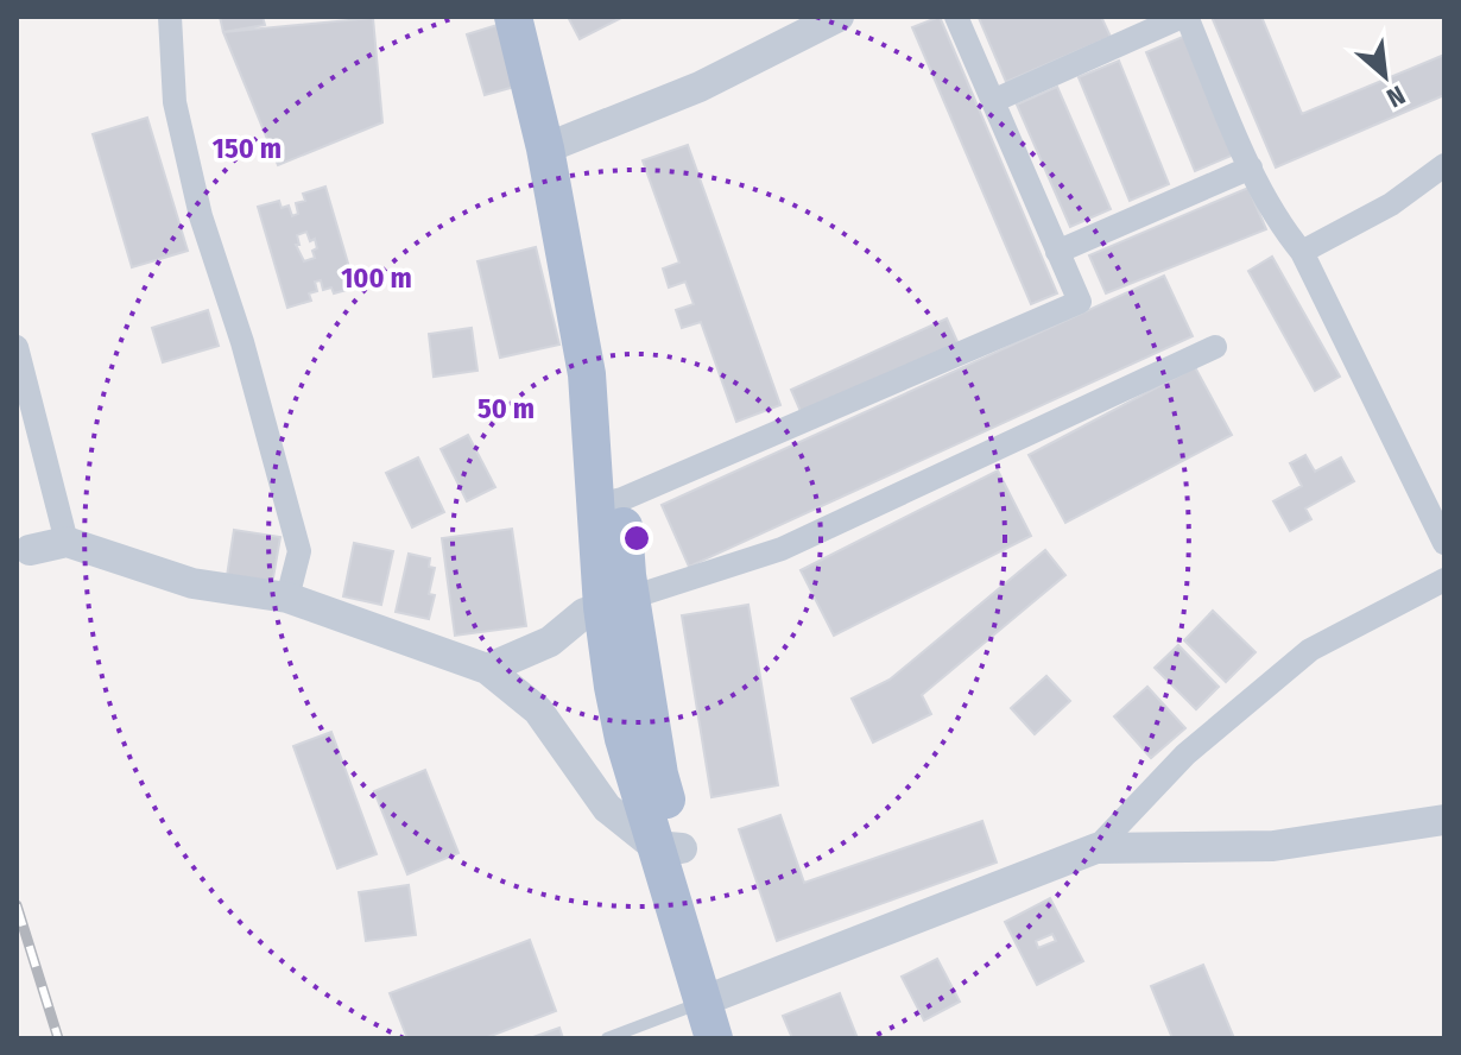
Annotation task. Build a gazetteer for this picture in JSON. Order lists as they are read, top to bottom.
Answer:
{
  "north": "bottom right",
  "rings": ["150 m", "100 m", "50 m"]
}
